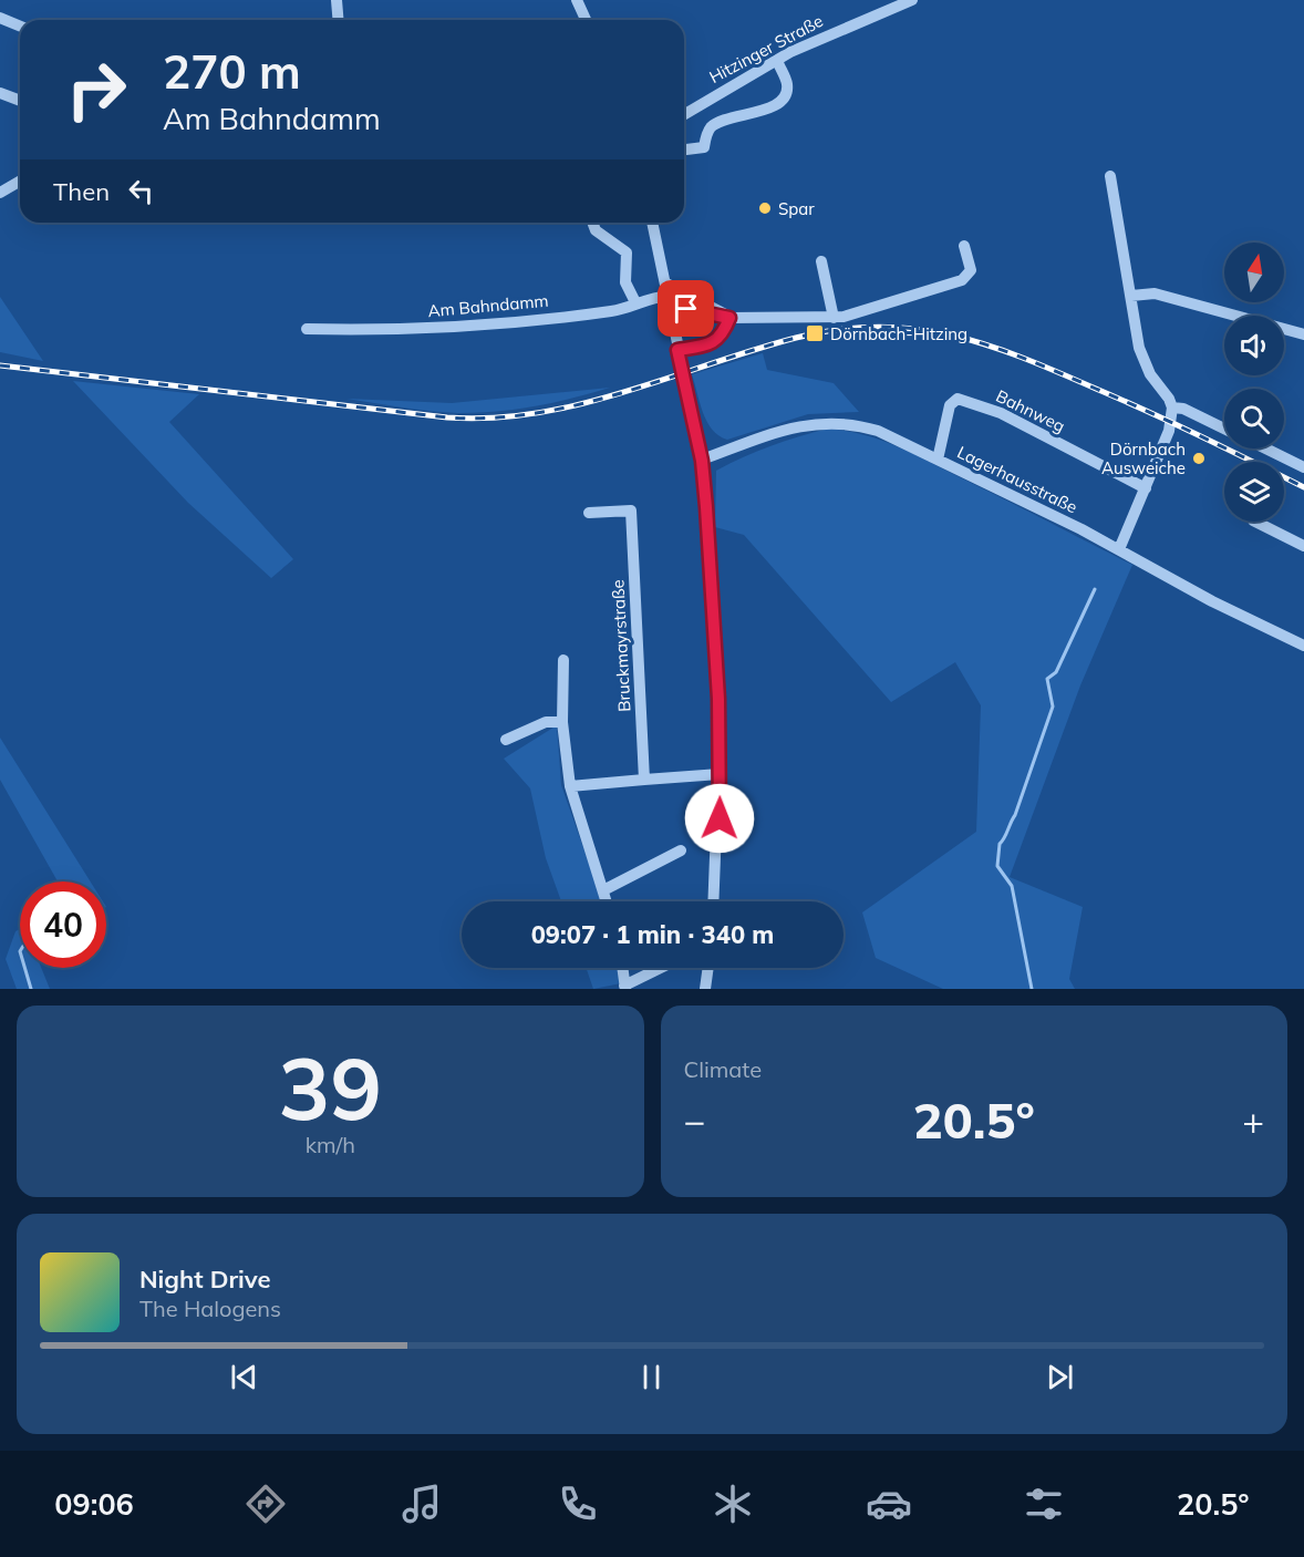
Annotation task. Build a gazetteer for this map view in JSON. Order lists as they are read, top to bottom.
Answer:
{
  "streets": {
    "street": [
      "Hitzinger Straße",
      "Am Bahndamm",
      "Bahnweg",
      "Lagerhausstraße",
      "Bruckmayrstraße"
    ]
  },
  "crossings": [
    ["Bahnweg", "Lagerhausstraße"]
  ],
  "places": {
    "other": ["Spar", "Dörnbach Ausweiche"],
    "transit": ["Dörnbach-Hitzing"]
  },
  "north": "top",
  "page": {
    "turn": ["270 m", "Am Bahndamm"],
    "then": "Then",
    "limit": "40",
    "trip": "09:07 · 1 min · 340 m",
    "tile": [
      ["39", "km/h"],
      "Climate"
    ],
    "heat": ["−", "20.5°", "+"],
    "song": ["Night Drive", "The Halogens"],
    "tabs": ["09:06", "20.5°"]
  }
}
